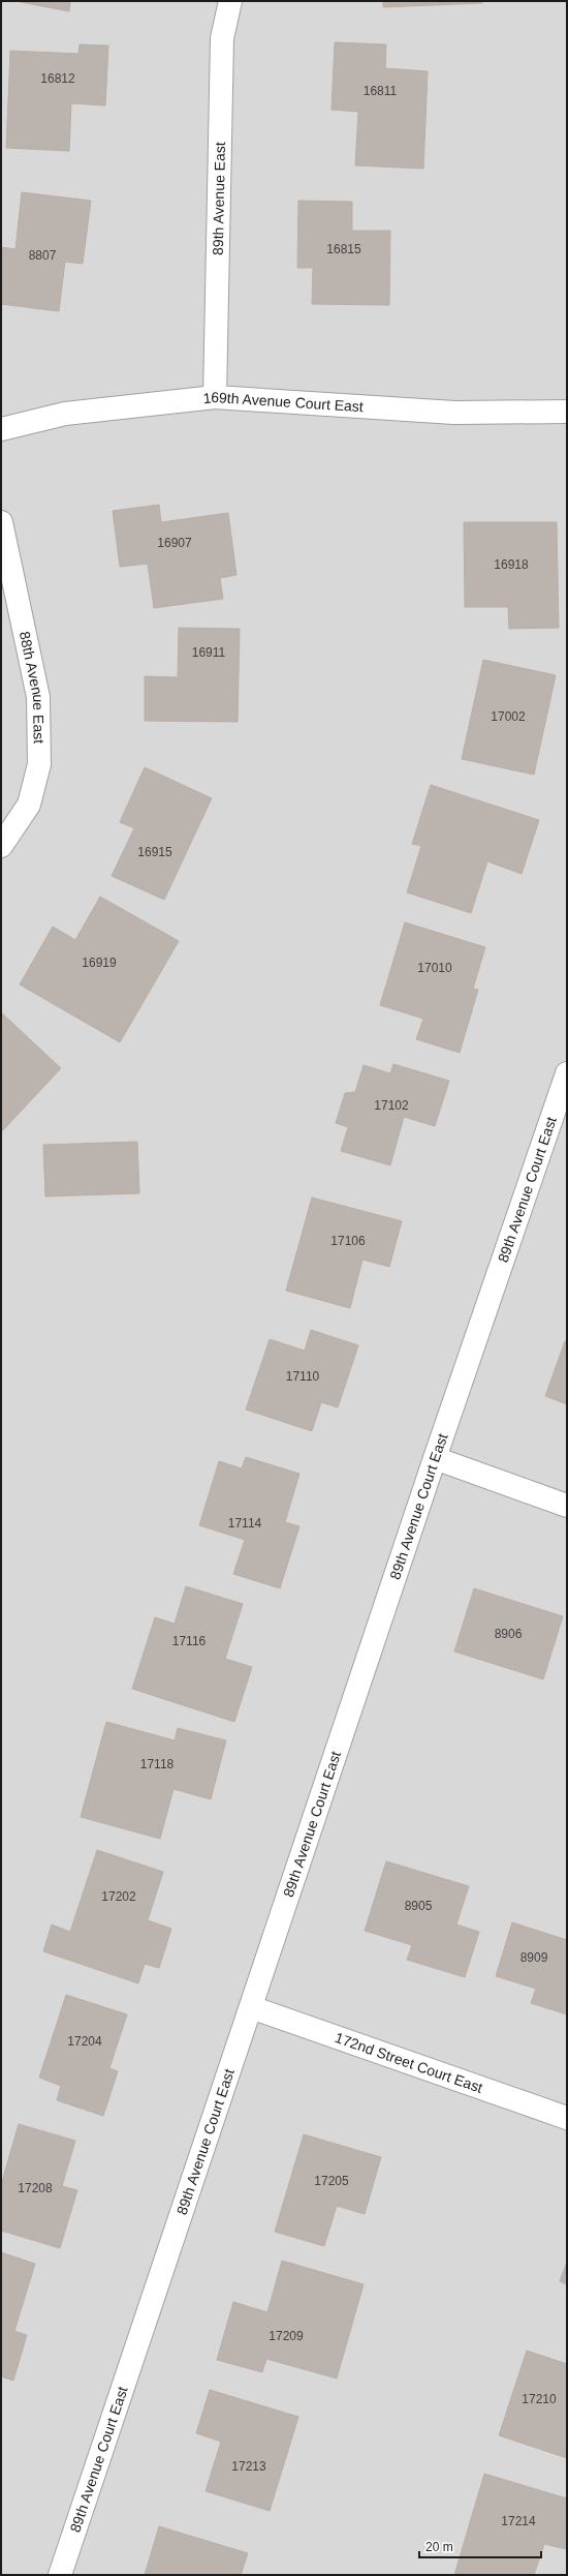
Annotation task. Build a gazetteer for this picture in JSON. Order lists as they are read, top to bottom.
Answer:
{
  "streets": {
    "street": [
      "89th Avenue East",
      "169th Avenue Court East",
      "88th Avenue East",
      "89th Avenue Court East",
      "172nd Street Court East"
    ]
  },
  "crossings": [
    ["89th Avenue East", "169th Avenue Court East"],
    ["89th Avenue Court East", "172nd Street Court East"]
  ],
  "house_numbers": [
    "16812",
    "16811",
    "16815",
    "8807",
    "16907",
    "16918",
    "16911",
    "17002",
    "16915",
    "16919",
    "17010",
    "17102",
    "17106",
    "17110",
    "17114",
    "8906",
    "17116",
    "17118",
    "17202",
    "8905",
    "8909",
    "17204",
    "17205",
    "17208",
    "17209",
    "17210",
    "17213",
    "17214"
  ],
  "scale_bar": "20 m"
}
